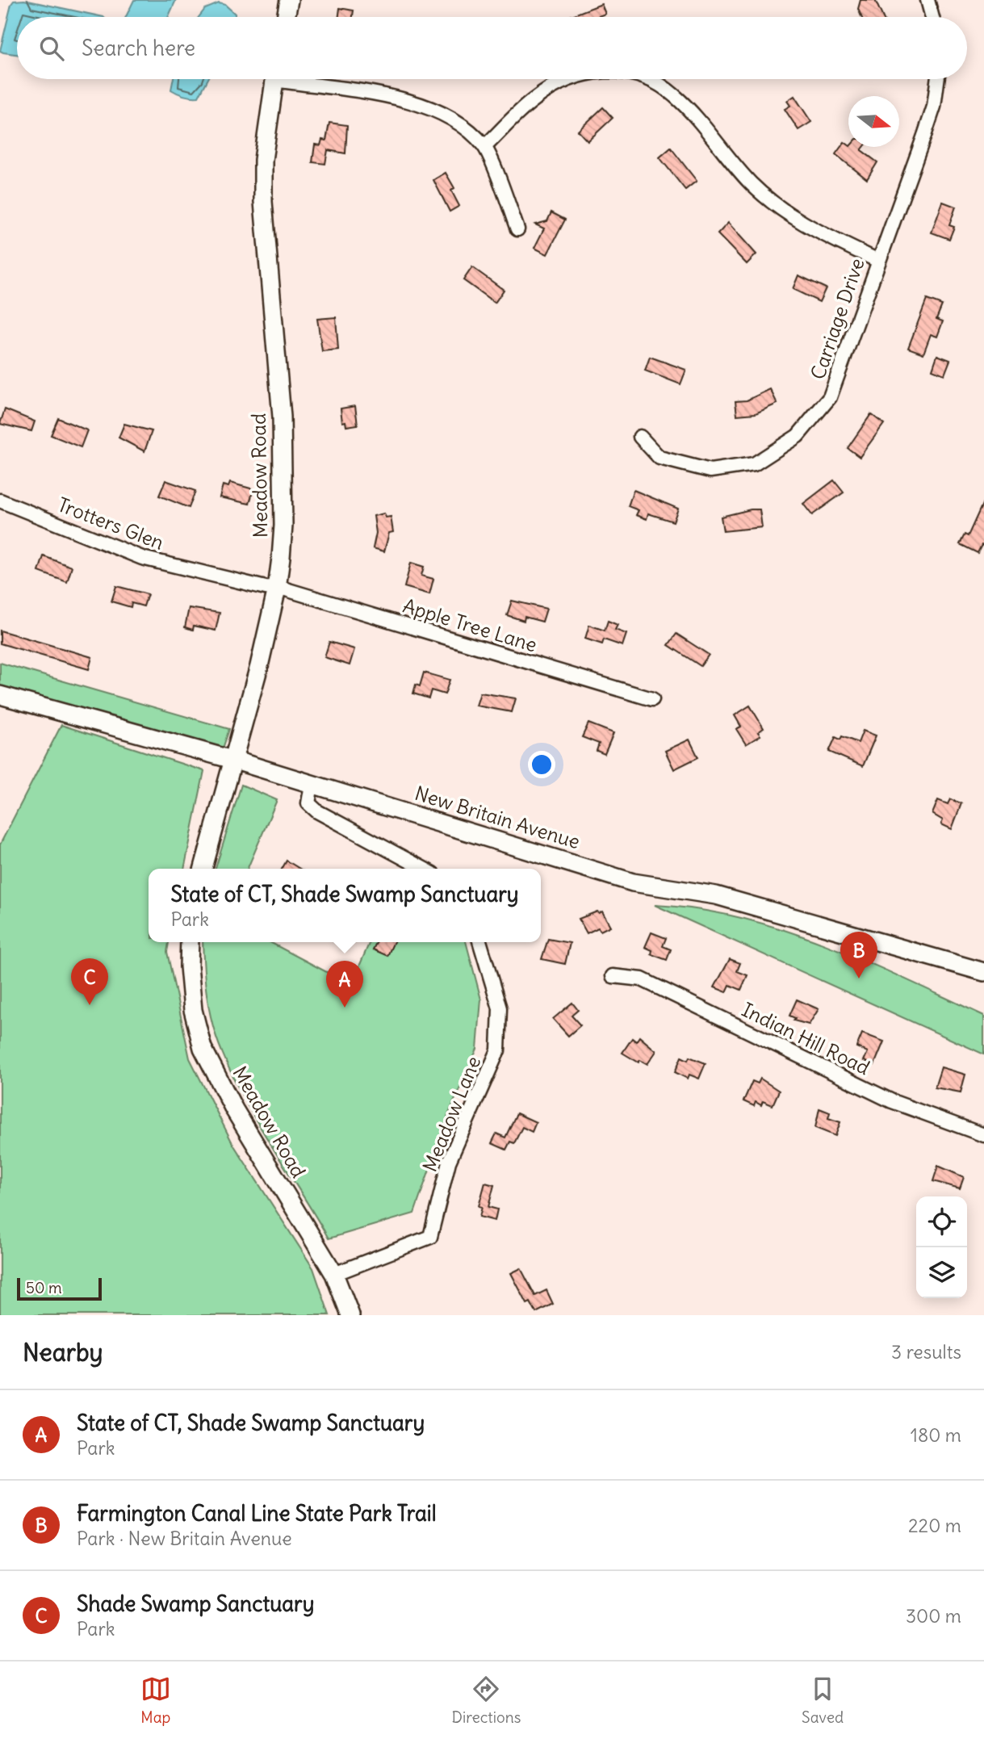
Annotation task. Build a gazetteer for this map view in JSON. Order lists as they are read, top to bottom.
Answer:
{
  "streets": {
    "street": [
      "Carriage Drive",
      "Meadow Road",
      "Trotters Glen",
      "Apple Tree Lane",
      "New Britain Avenue",
      "Indian Hill Road",
      "Meadow Lane"
    ]
  },
  "crossings": [
    ["Meadow Road", "Trotters Glen"],
    ["Meadow Road", "Apple Tree Lane"],
    ["Meadow Road", "New Britain Avenue"],
    ["Meadow Road", "Meadow Lane"],
    ["Trotters Glen", "Apple Tree Lane"]
  ],
  "scale_bar": "50 m",
  "north": "right",
  "page": {
    "search": "Search here",
    "popup": ["State of CT, Shade Swamp Sanctuary", "Park"],
    "pins": ["B", "C", "A"],
    "scale": "50 m",
    "heading": ["Nearby", "3 results"],
    "list": [
      {
        "mark": "A",
        "name": "State of CT, Shade Swamp Sanctuary",
        "note": "Park",
        "value": "180 m"
      },
      {
        "mark": "B",
        "name": "Farmington Canal Line State Park Trail",
        "note": "Park · New Britain Avenue",
        "value": "220 m"
      },
      {
        "mark": "C",
        "name": "Shade Swamp Sanctuary",
        "note": "Park",
        "value": "300 m"
      }
    ],
    "nav": ["Map", "Directions", "Saved"]
  }
}
